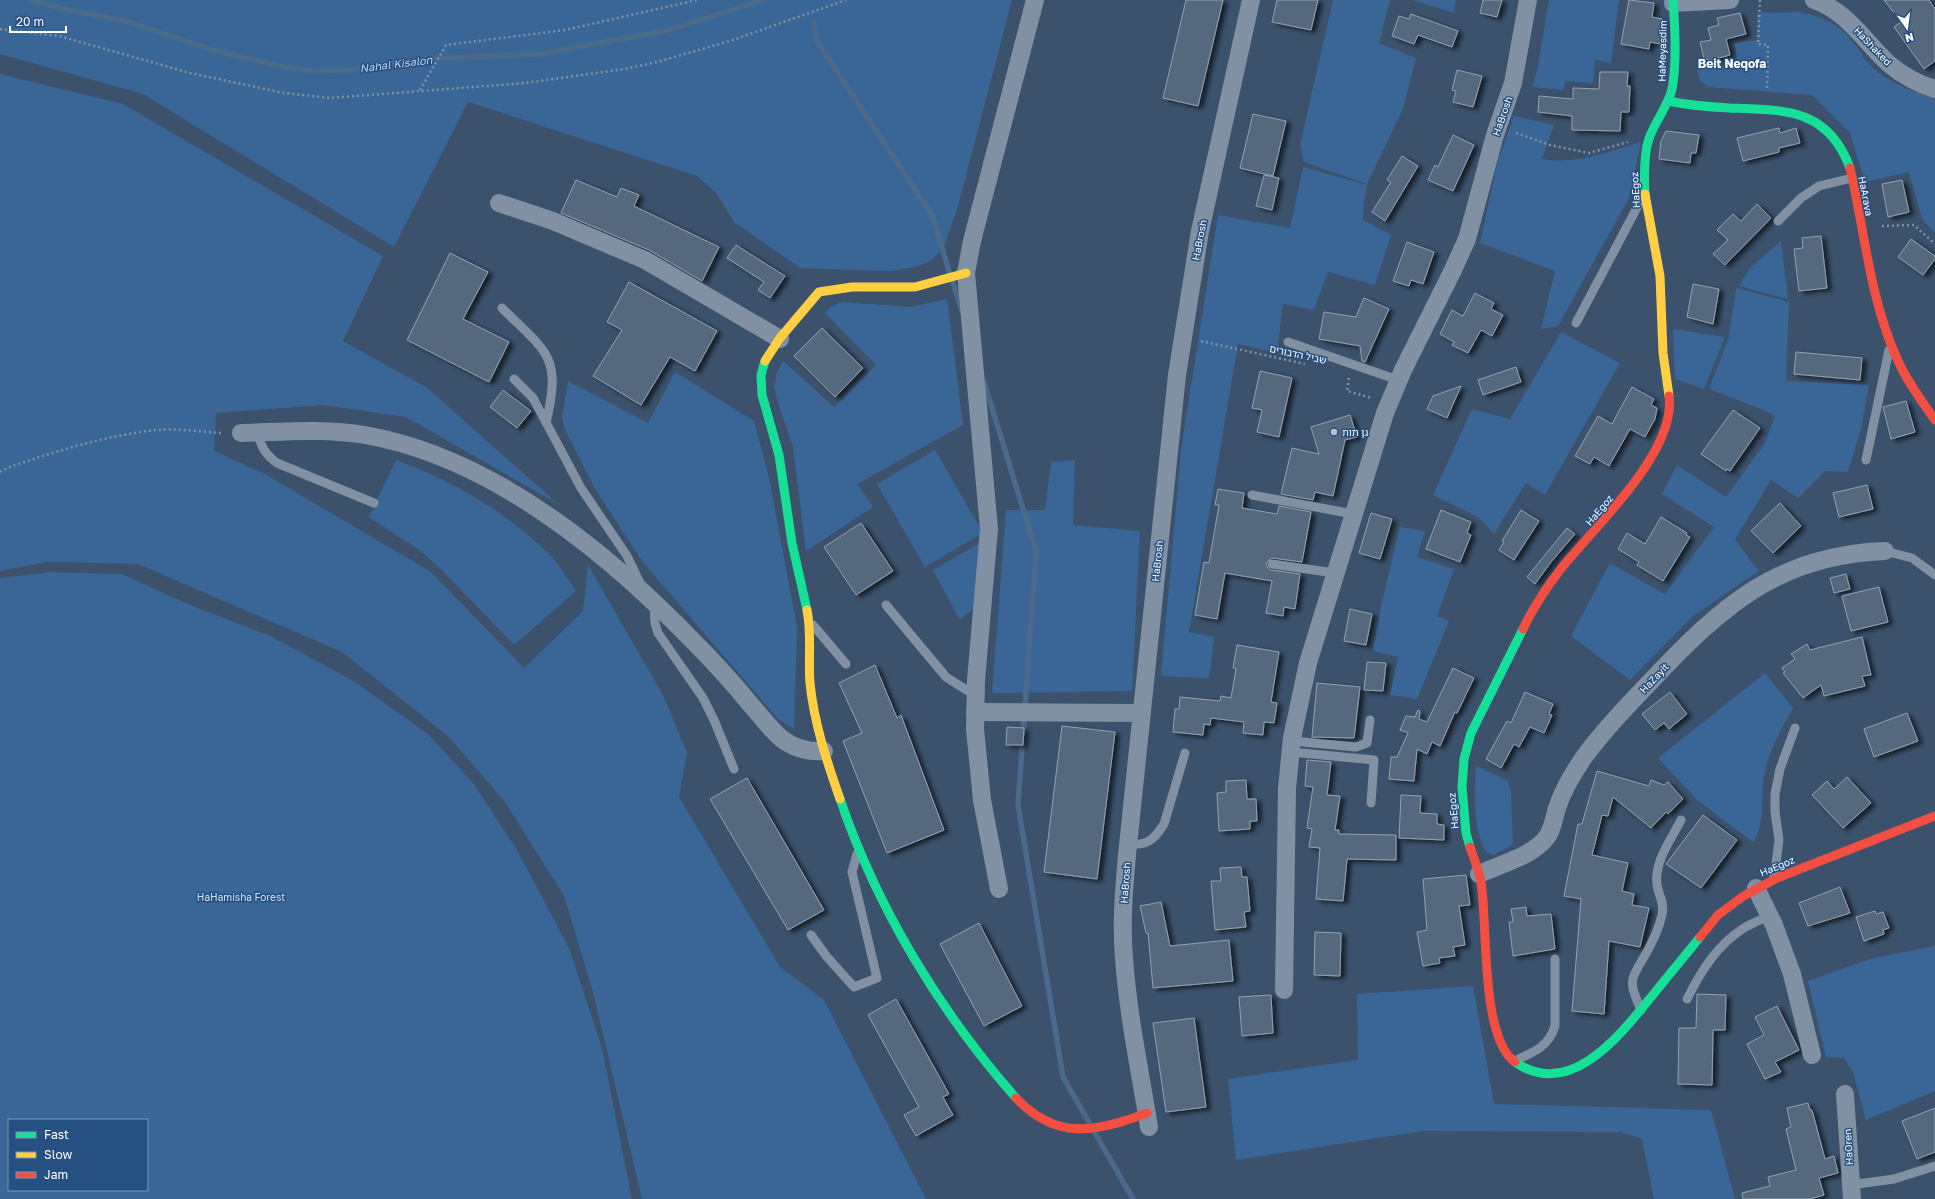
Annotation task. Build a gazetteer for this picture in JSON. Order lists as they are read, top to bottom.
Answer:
{
  "streets": {
    "street": [
      "HaShaked",
      "HaMeyasdim",
      "HaBrosh",
      "HaEgoz",
      "HaArava",
      "HaZayit",
      "HaOren"
    ],
    "path": ["שביל הדבורים"]
  },
  "crossings": [
    ["HaMeyasdim", "HaEgoz"],
    ["HaMeyasdim", "HaArava"],
    ["HaBrosh", "שביל הדבורים"],
    ["HaEgoz", "HaArava"],
    ["HaEgoz", "HaZayit"]
  ],
  "districts": ["Beit Neqofa"],
  "water": ["Nahal Kisalon"],
  "parks": ["HaHamisha Forest"],
  "places": ["גן תות"],
  "legend": ["Fast", "Slow", "Jam"],
  "scale_bar": "20 m",
  "north": "bottom"
}
